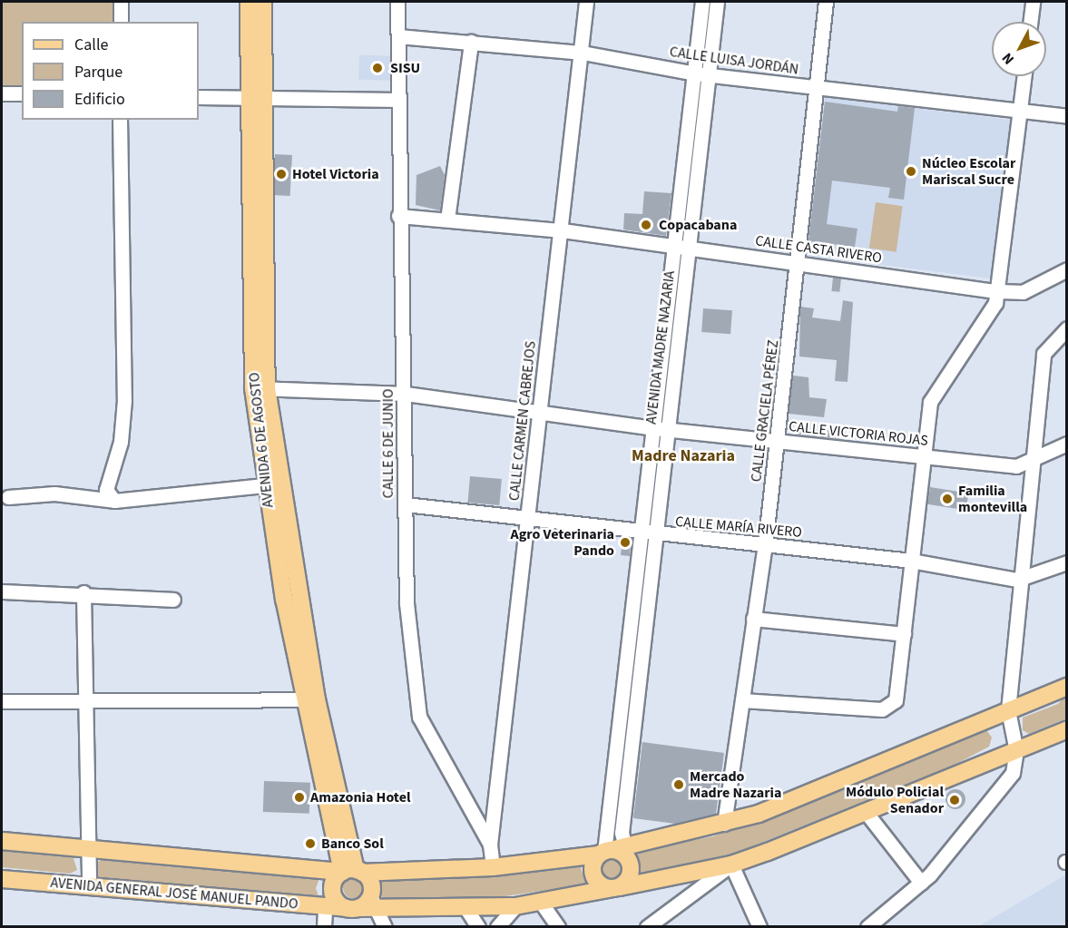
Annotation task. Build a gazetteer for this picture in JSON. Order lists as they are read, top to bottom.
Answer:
{
  "streets": {
    "main road": ["AVENIDA 6 DE AGOSTO", "AVENIDA GENERAL JOSÉ MANUEL PANDO"],
    "street": [
      "CALLE LUISA JORDÁN",
      "CALLE CASTA RIVERO",
      "AVENIDA MADRE NAZARIA",
      "CALLE GRACIELA PÉREZ",
      "CALLE CARMEN CABREJOS",
      "CALLE VICTORIA ROJAS",
      "CALLE 6 DE JUNIO",
      "CALLE MARÍA RIVERO"
    ]
  },
  "crossings": [
    ["CALLE LUISA JORDÁN", "AVENIDA MADRE NAZARIA"],
    ["CALLE LUISA JORDÁN", "CALLE GRACIELA PÉREZ"],
    ["CALLE LUISA JORDÁN", "CALLE CARMEN CABREJOS"],
    ["CALLE LUISA JORDÁN", "CALLE 6 DE JUNIO"],
    ["CALLE CASTA RIVERO", "AVENIDA MADRE NAZARIA"],
    ["CALLE CASTA RIVERO", "CALLE GRACIELA PÉREZ"],
    ["CALLE CASTA RIVERO", "CALLE CARMEN CABREJOS"],
    ["CALLE CASTA RIVERO", "CALLE 6 DE JUNIO"],
    ["AVENIDA MADRE NAZARIA", "CALLE VICTORIA ROJAS"],
    ["AVENIDA MADRE NAZARIA", "CALLE MARÍA RIVERO"],
    ["CALLE GRACIELA PÉREZ", "CALLE VICTORIA ROJAS"],
    ["CALLE GRACIELA PÉREZ", "CALLE MARÍA RIVERO"],
    ["CALLE CARMEN CABREJOS", "CALLE VICTORIA ROJAS"],
    ["CALLE CARMEN CABREJOS", "CALLE 6 DE JUNIO"],
    ["CALLE CARMEN CABREJOS", "CALLE MARÍA RIVERO"],
    ["CALLE VICTORIA ROJAS", "AVENIDA 6 DE AGOSTO"],
    ["CALLE VICTORIA ROJAS", "CALLE 6 DE JUNIO"],
    ["AVENIDA 6 DE AGOSTO", "AVENIDA GENERAL JOSÉ MANUEL PANDO"],
    ["CALLE 6 DE JUNIO", "CALLE MARÍA RIVERO"]
  ],
  "districts": ["Madre Nazaria"],
  "places": [
    "SISU",
    "Núcleo Escolar Mariscal Sucre",
    "Hotel Victoria",
    "Copacabana",
    "Familia montevilla",
    "Agro Veterinaria Pando",
    "Mercado Madre Nazaria",
    "Amazonia Hotel",
    "Módulo Policial Senador",
    "Banco Sol"
  ],
  "legend": ["Calle", "Parque", "Edificio"],
  "north": "bottom left"
}
